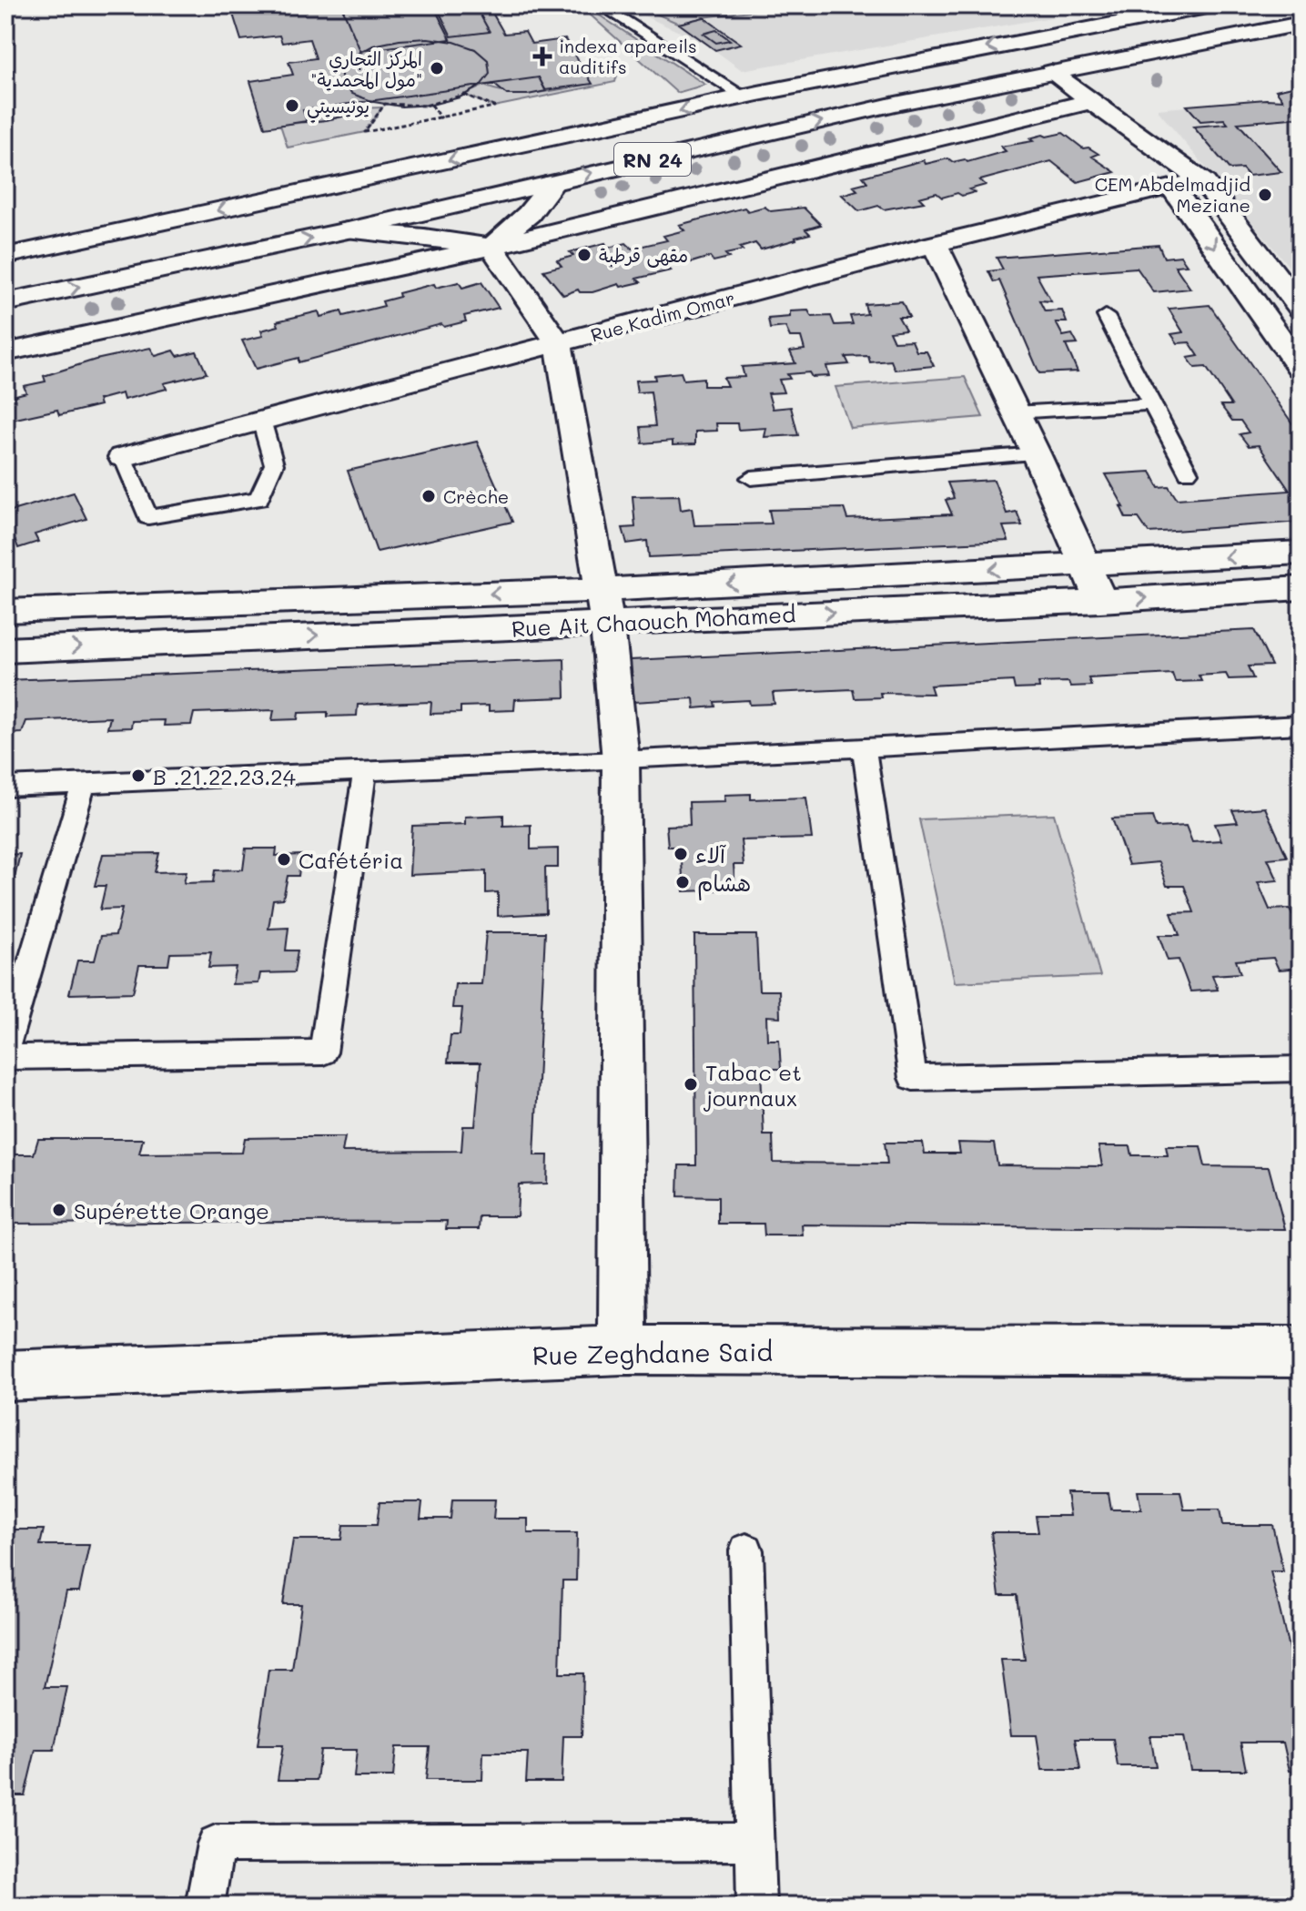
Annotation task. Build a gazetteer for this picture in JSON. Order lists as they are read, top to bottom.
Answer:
{
  "streets": {
    "street": [
      "RN 24",
      "Rue Kadim Omar",
      "Rue Ait Chaouch Mohamed",
      "Rue Zeghdane Said"
    ]
  },
  "places": {
    "health": ["indexa apareils auditifs"],
    "other": [
      "المركز التجاري \"مول المحمدية\"",
      "يونيسيتي",
      "CEM Abdelmadjid Meziane",
      "مقهى قرطبة",
      "Crèche",
      "B .21.22.23.24",
      "آلاء",
      "Cafétéria",
      "هشام",
      "Tabac et journaux",
      "Supérette Orange"
    ]
  }
}
